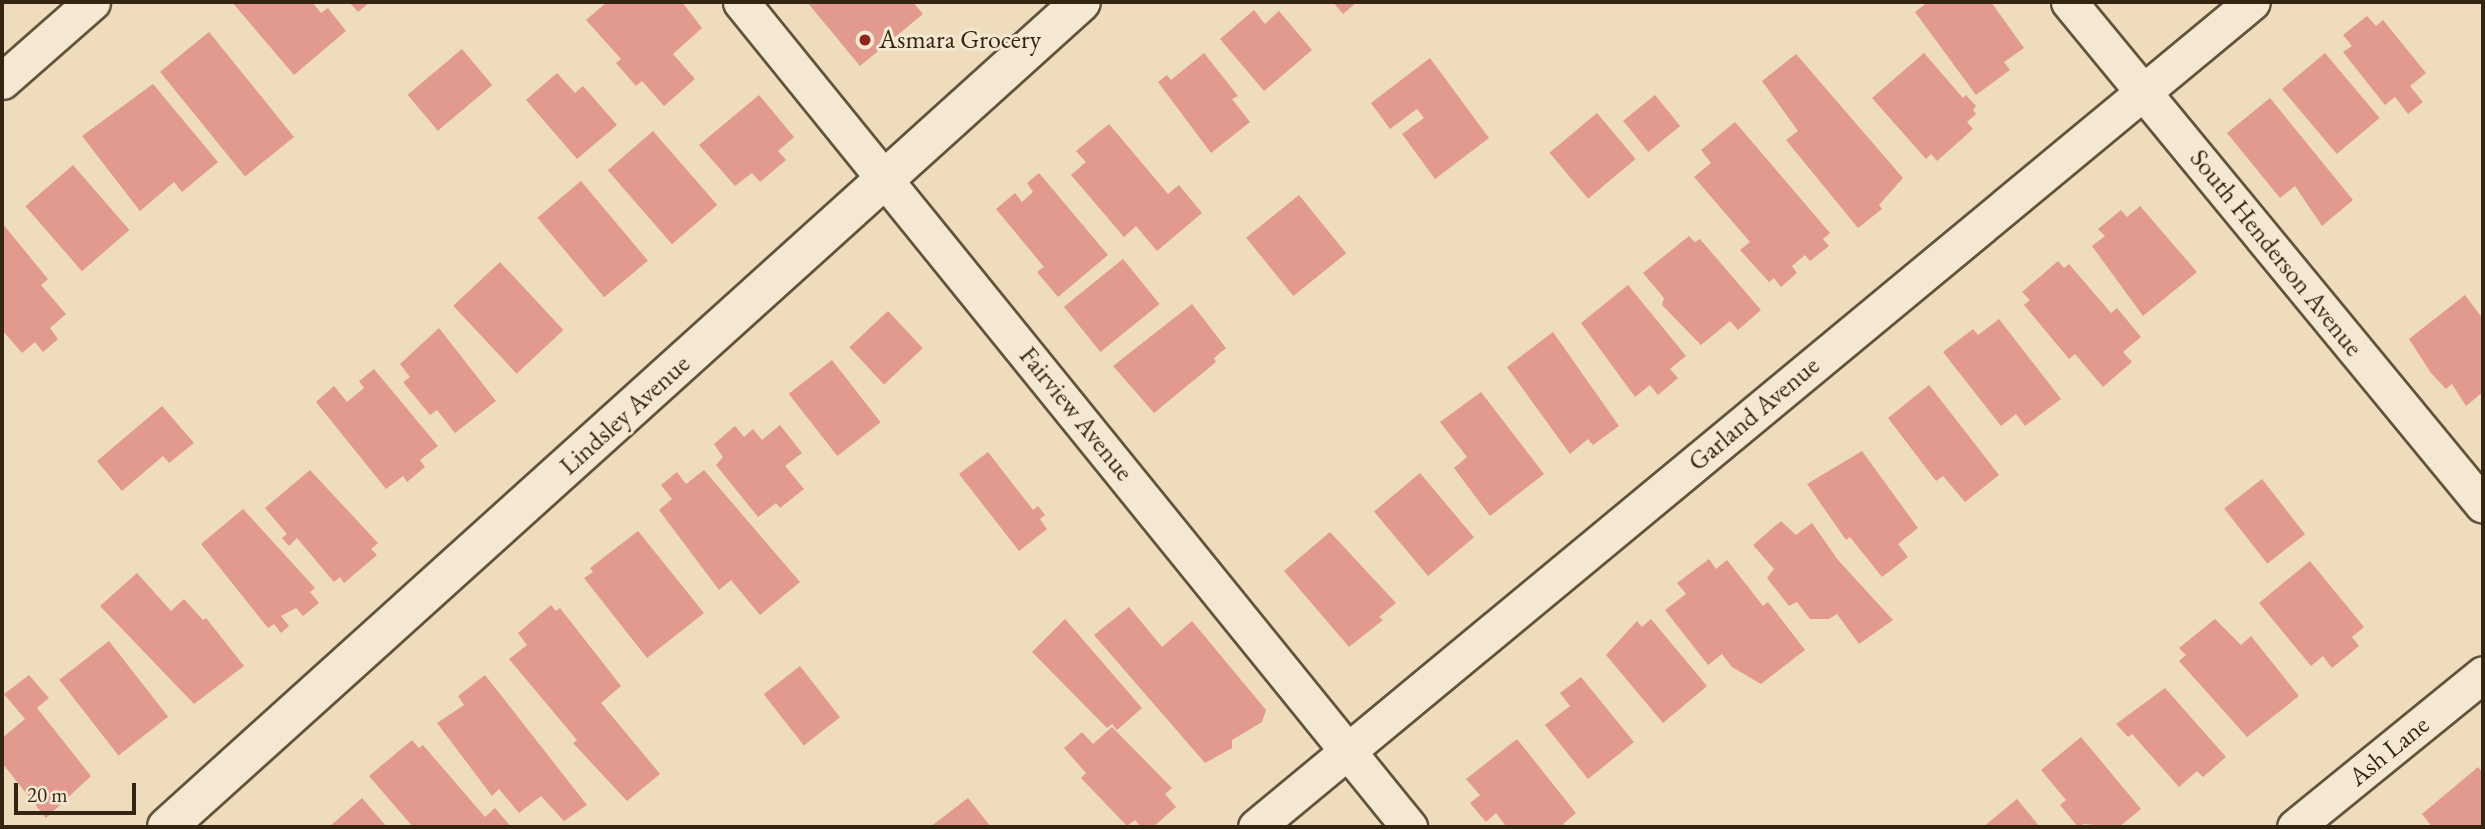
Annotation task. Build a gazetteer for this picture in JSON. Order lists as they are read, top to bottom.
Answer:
{
  "streets": {
    "street": [
      "South Henderson Avenue",
      "Fairview Avenue",
      "Garland Avenue",
      "Lindsley Avenue",
      "Ash Lane"
    ]
  },
  "crossings": [
    ["South Henderson Avenue", "Garland Avenue"],
    ["Fairview Avenue", "Garland Avenue"],
    ["Fairview Avenue", "Lindsley Avenue"]
  ],
  "places": ["Asmara Grocery"],
  "scale_bar": "20 m"
}
